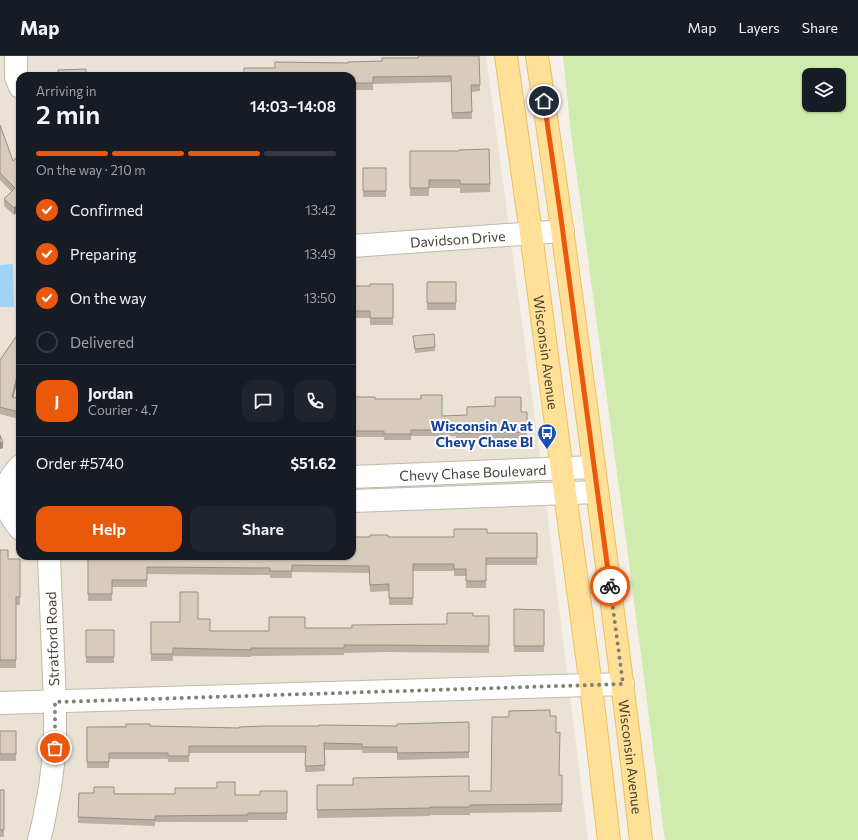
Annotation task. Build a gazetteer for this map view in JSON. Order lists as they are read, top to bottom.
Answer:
{
  "streets": {
    "main road": ["Wisconsin Avenue"],
    "street": ["Davidson Drive", "Chevy Chase Boulevard", "Stratford Road"]
  },
  "crossings": [
    ["Davidson Drive", "Wisconsin Avenue"],
    ["Wisconsin Avenue", "Chevy Chase Boulevard"]
  ],
  "places": {
    "bus stop": ["Wisconsin Av at Chevy Chase Bl"]
  },
  "page": {
    "header": "Map",
    "nav": ["Map", "Layers", "Share"],
    "heading": ["2 min", "Arriving in", "14:03–14:08"],
    "panel": [
      "Jordan",
      "Courier · 4.7",
      "Order #5740",
      "$51.62"
    ],
    "bar": "On the way · 210 m",
    "list": [
      ["Confirmed", "13:42"],
      ["Preparing", "13:49"],
      ["On the way", "13:50"],
      "Delivered"
    ],
    "round": "J",
    "buttons": ["Help", "Share"]
  }
}
